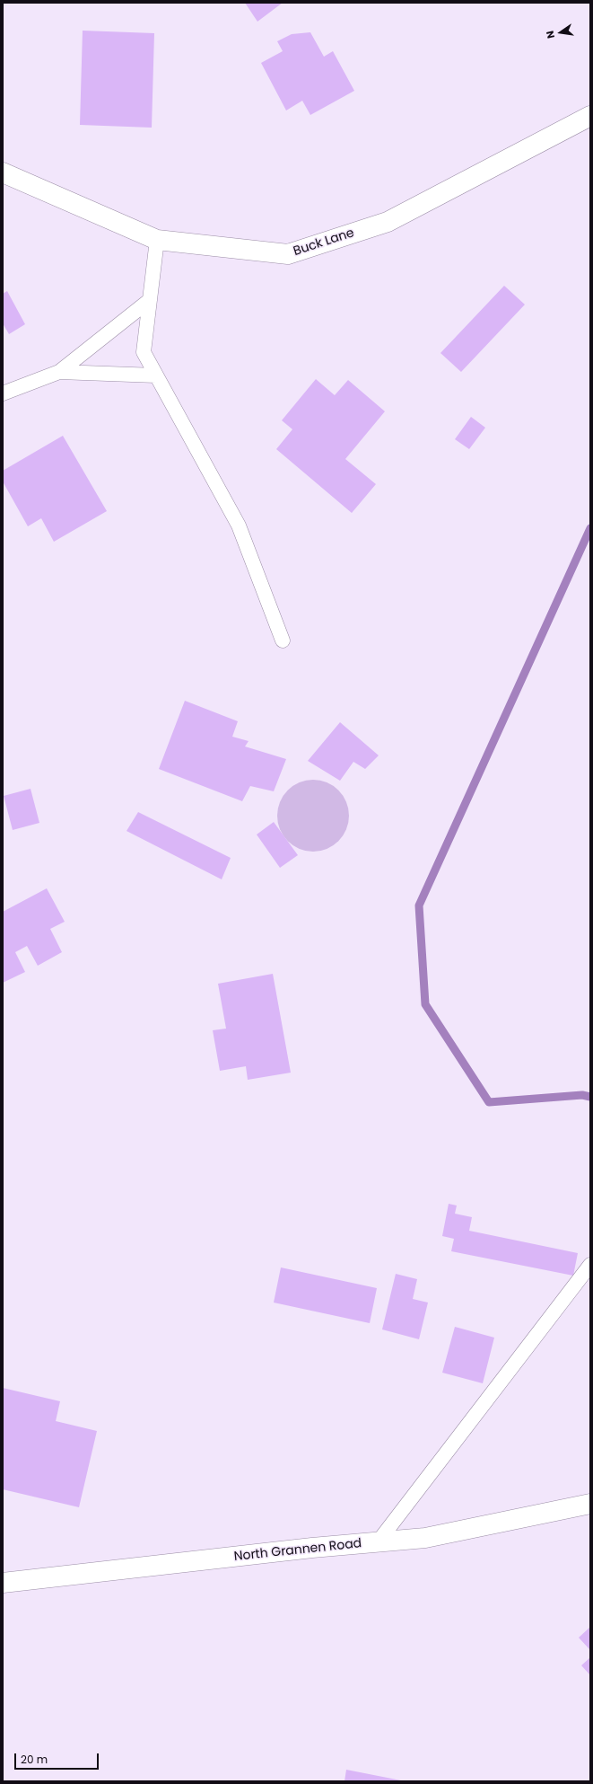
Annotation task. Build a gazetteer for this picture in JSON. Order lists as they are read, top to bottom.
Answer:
{
  "streets": {
    "street": ["Buck Lane", "North Grannen Road"]
  },
  "scale_bar": "20 m",
  "north": "left"
}
